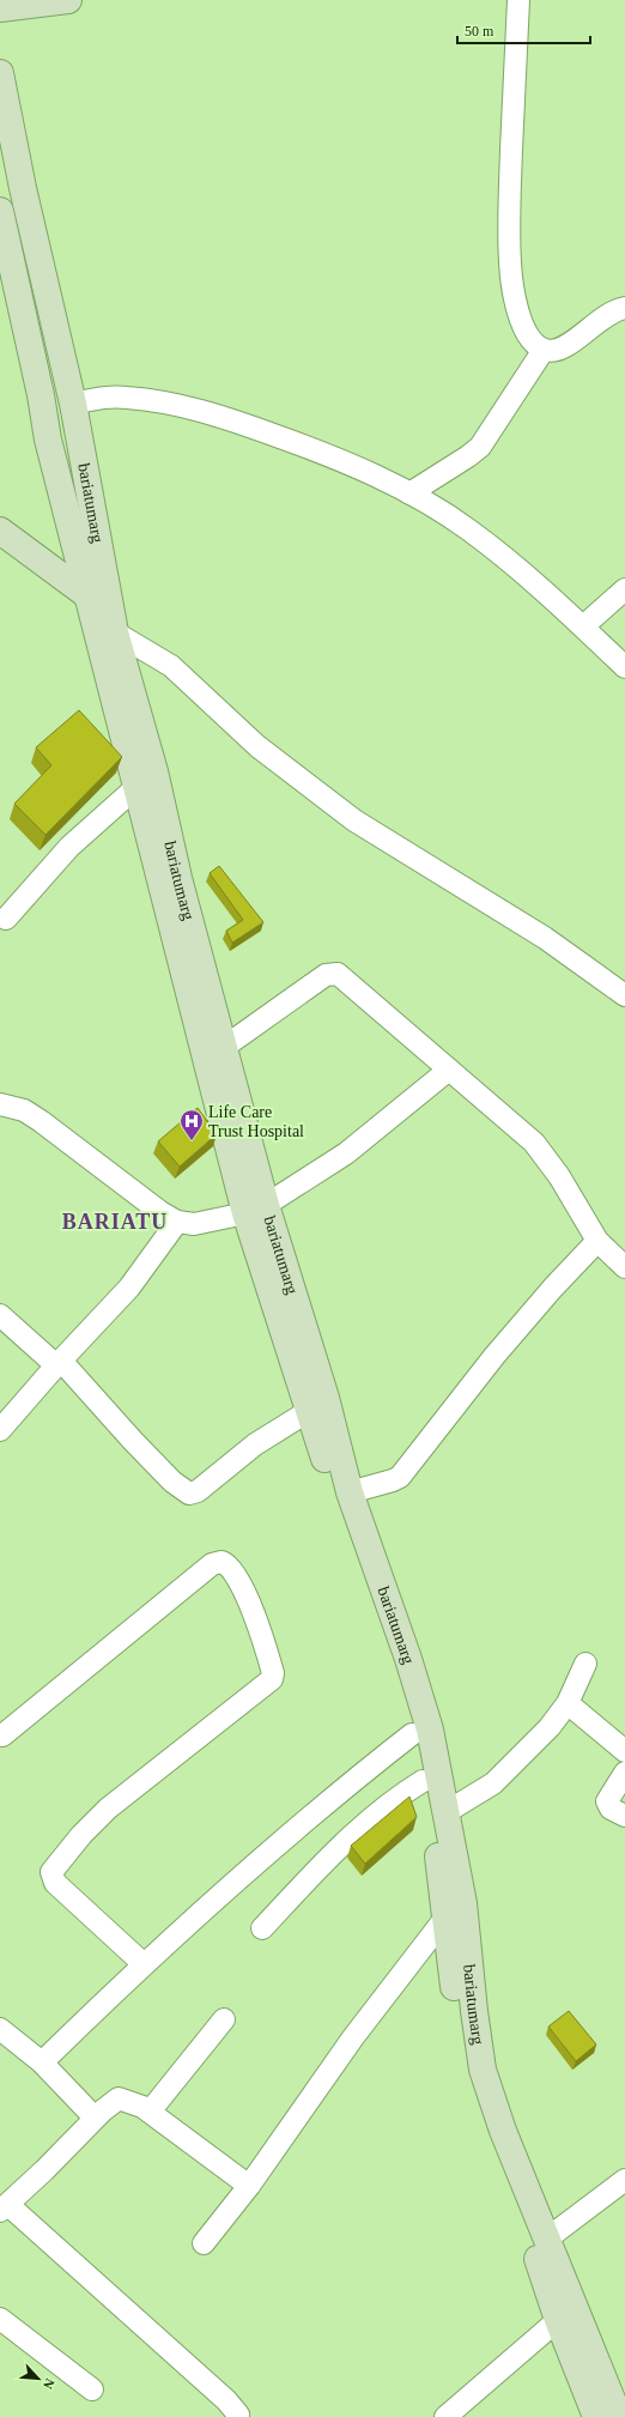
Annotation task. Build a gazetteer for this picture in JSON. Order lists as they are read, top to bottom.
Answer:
{
  "streets": {
    "main road": ["bariatumarg"]
  },
  "districts": ["BARIATU"],
  "places": {
    "hospital": ["Life Care Trust Hospital"]
  },
  "scale_bar": "50 m",
  "north": "bottom right"
}
